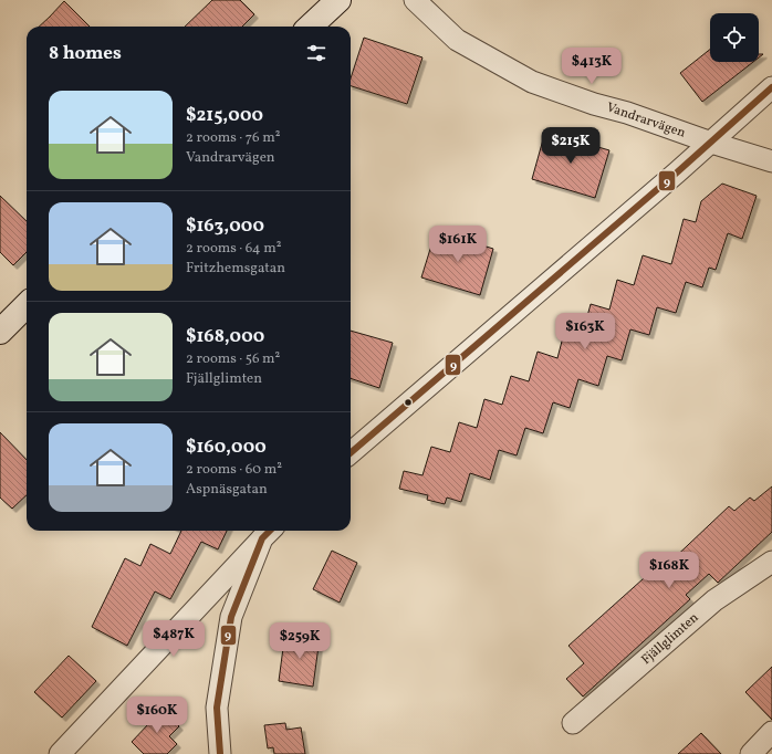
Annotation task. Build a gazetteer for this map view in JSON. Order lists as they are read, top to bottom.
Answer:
{
  "streets": {
    "street": ["Vandrarvägen", "Fjällglimten"]
  },
  "lines": ["transit line 9"],
  "page": {
    "heading": "8 homes",
    "price": [
      "$413K",
      "$215K",
      "$161K",
      "$163K",
      "$168K",
      "$487K",
      "$259K",
      "$160K"
    ],
    "list": [
      {
        "name": "$215,000",
        "note": "2 rooms · 76 m² · Vandrarvägen"
      },
      {
        "name": "$163,000",
        "note": "2 rooms · 64 m² · Fritzhemsgatan"
      },
      {
        "name": "$168,000",
        "note": "2 rooms · 56 m² · Fjällglimten"
      },
      {
        "name": "$160,000",
        "note": "2 rooms · 60 m² · Aspnäsgatan"
      }
    ]
  }
}
